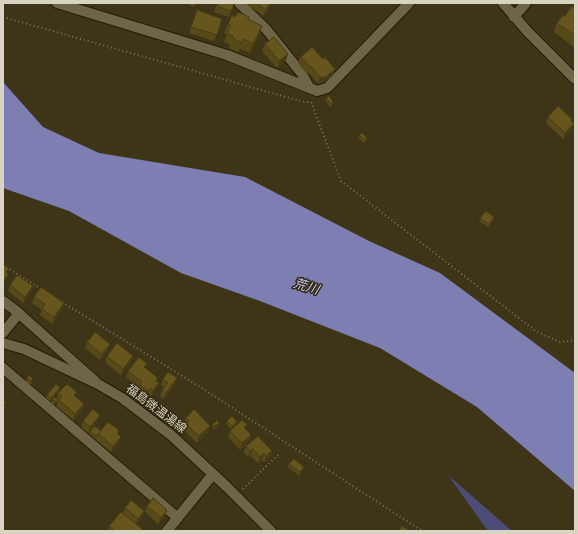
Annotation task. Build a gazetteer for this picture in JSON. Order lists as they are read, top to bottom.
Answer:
{
  "streets": {
    "street": ["福島微温湯線"]
  },
  "water": ["荒川"]
}
